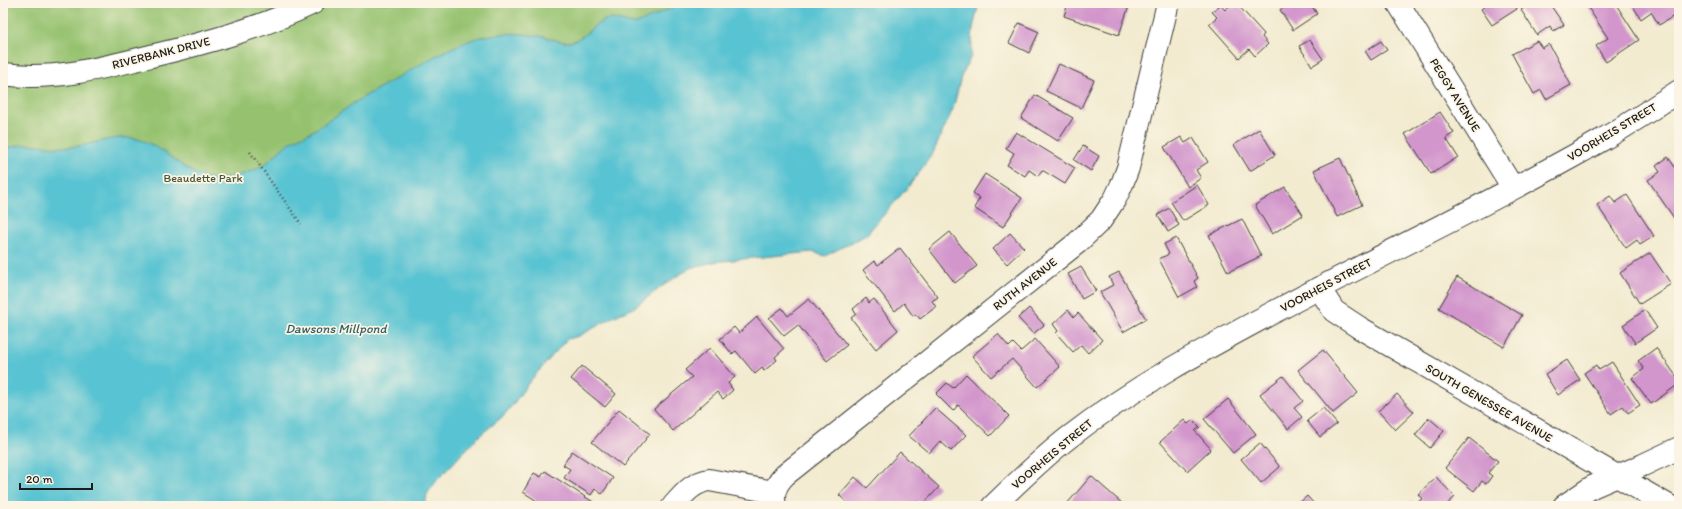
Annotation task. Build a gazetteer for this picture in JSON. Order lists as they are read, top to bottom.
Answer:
{
  "streets": {
    "street": [
      "RIVERBANK DRIVE",
      "PEGGY AVENUE",
      "VOORHEIS STREET",
      "RUTH AVENUE",
      "SOUTH GENESSEE AVENUE"
    ]
  },
  "crossings": [
    ["PEGGY AVENUE", "VOORHEIS STREET"],
    ["VOORHEIS STREET", "SOUTH GENESSEE AVENUE"]
  ],
  "water": ["Dawsons Millpond"],
  "parks": ["Beaudette Park"],
  "scale_bar": "20 m"
}
